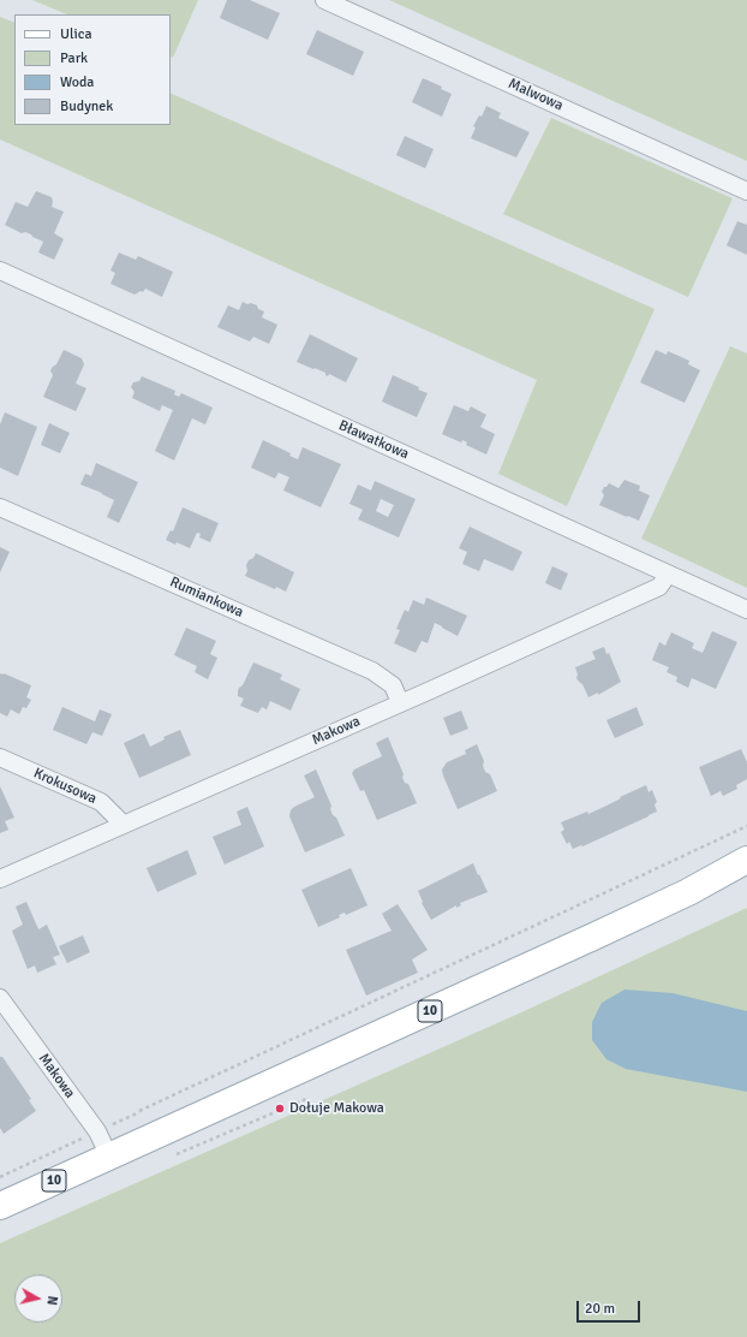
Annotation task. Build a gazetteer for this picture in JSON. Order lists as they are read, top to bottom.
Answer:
{
  "streets": {
    "main road": ["10"],
    "street": [
      "Malwowa",
      "Bławatkowa",
      "Rumiankowa",
      "Makowa",
      "Krokusowa"
    ]
  },
  "crossings": [
    ["Bławatkowa", "Makowa"],
    ["Rumiankowa", "Makowa"],
    ["Makowa", "Krokusowa"],
    ["Makowa", "10"]
  ],
  "places": ["Dołuje Makowa"],
  "legend": [
    "Ulica",
    "Park",
    "Woda",
    "Budynek"
  ],
  "scale_bar": "20 m",
  "north": "right"
}
